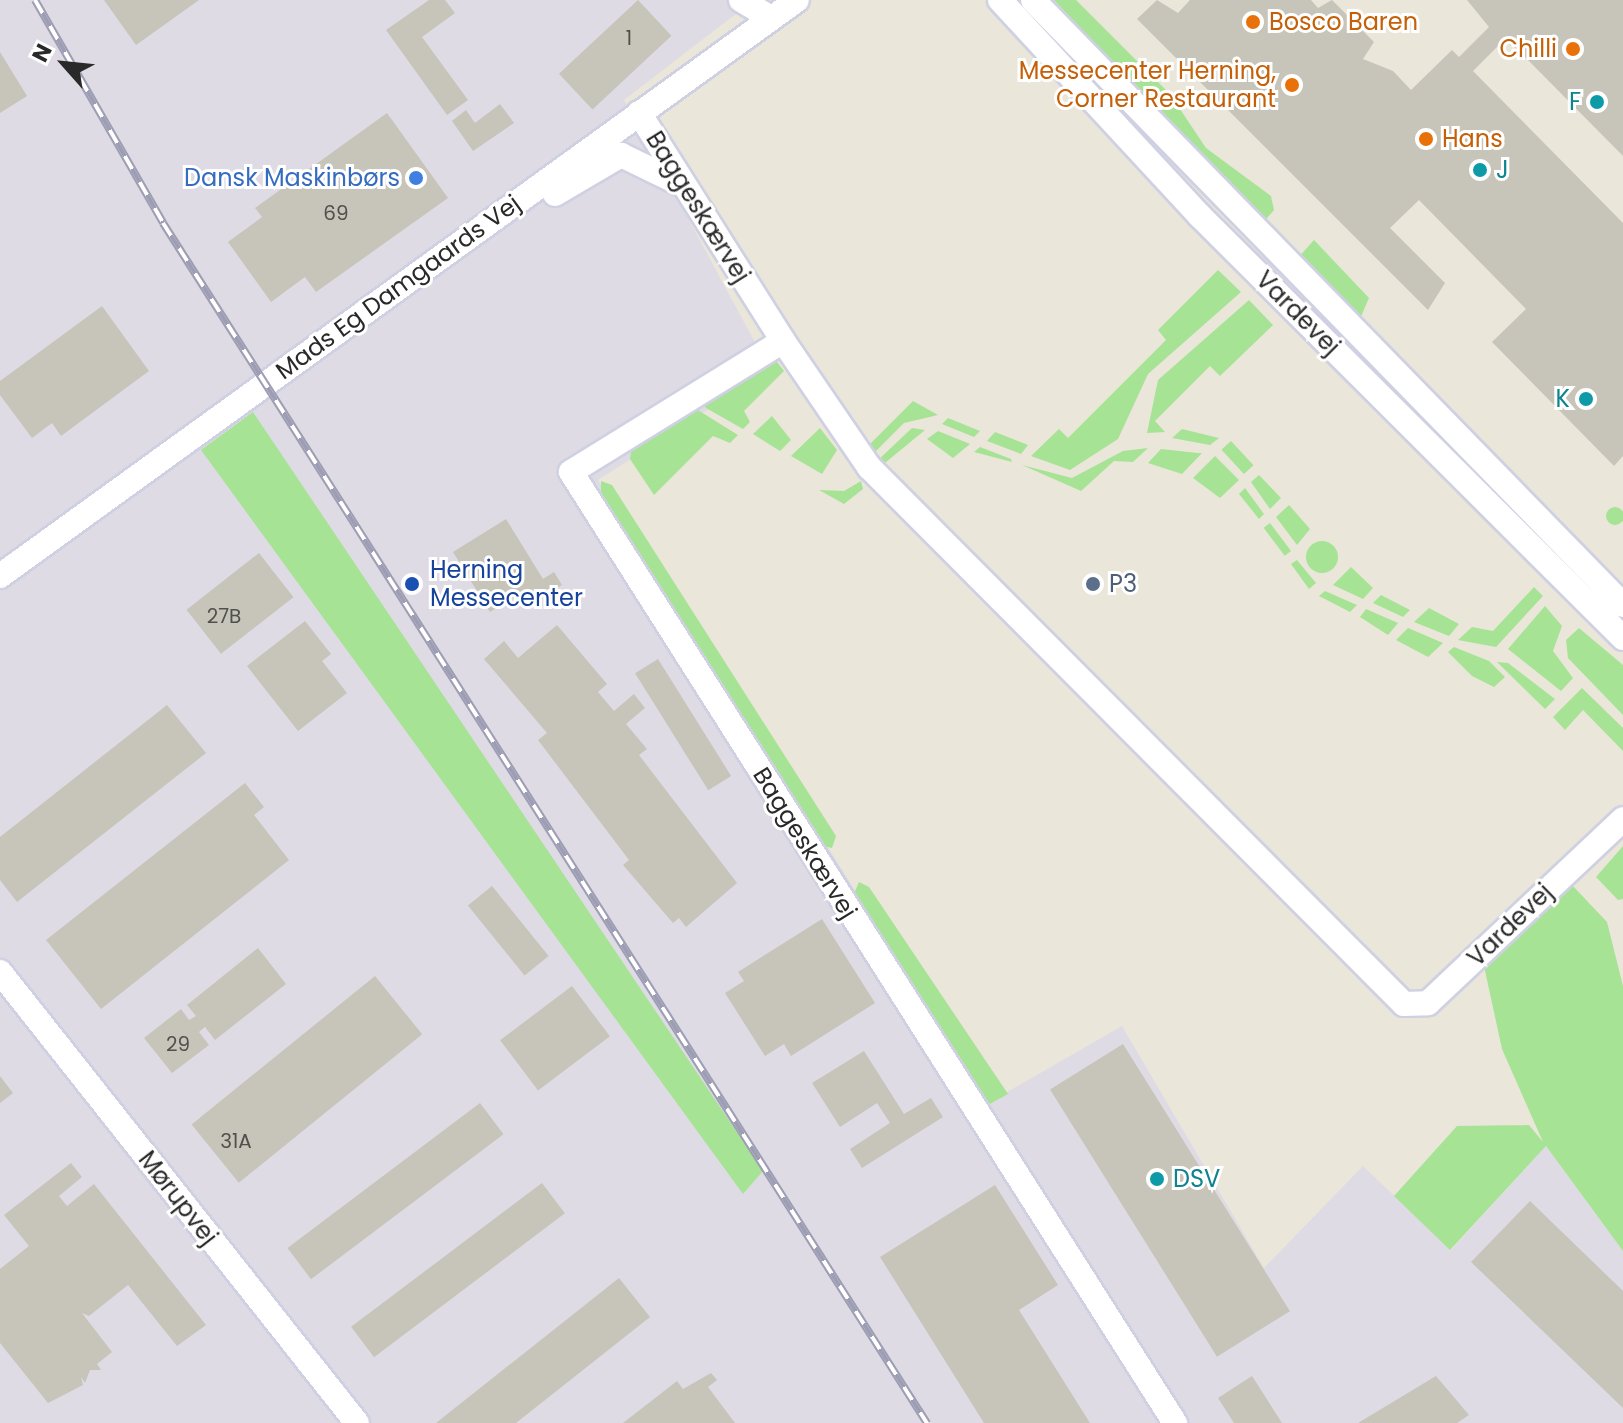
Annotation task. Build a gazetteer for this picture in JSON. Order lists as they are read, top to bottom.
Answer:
{
  "streets": {
    "street": [
      "Baggeskærvej",
      "Mads Eg Damgaards Vej",
      "Vardevej",
      "Mørupvej"
    ]
  },
  "crossings": [
    ["Baggeskærvej", "Mads Eg Damgaards Vej"],
    ["Baggeskærvej", "Vardevej"]
  ],
  "places": [
    "Bosco Baren",
    "Chilli",
    "Messecenter Herning, Corner Restaurant",
    "F",
    "Hans",
    "J",
    "Dansk Maskinbørs",
    "K",
    "Herning Messecenter",
    "P3",
    "DSV"
  ],
  "house_numbers": [
    "1",
    "69",
    "27B",
    "29",
    "31A"
  ],
  "north": "top left"
}
